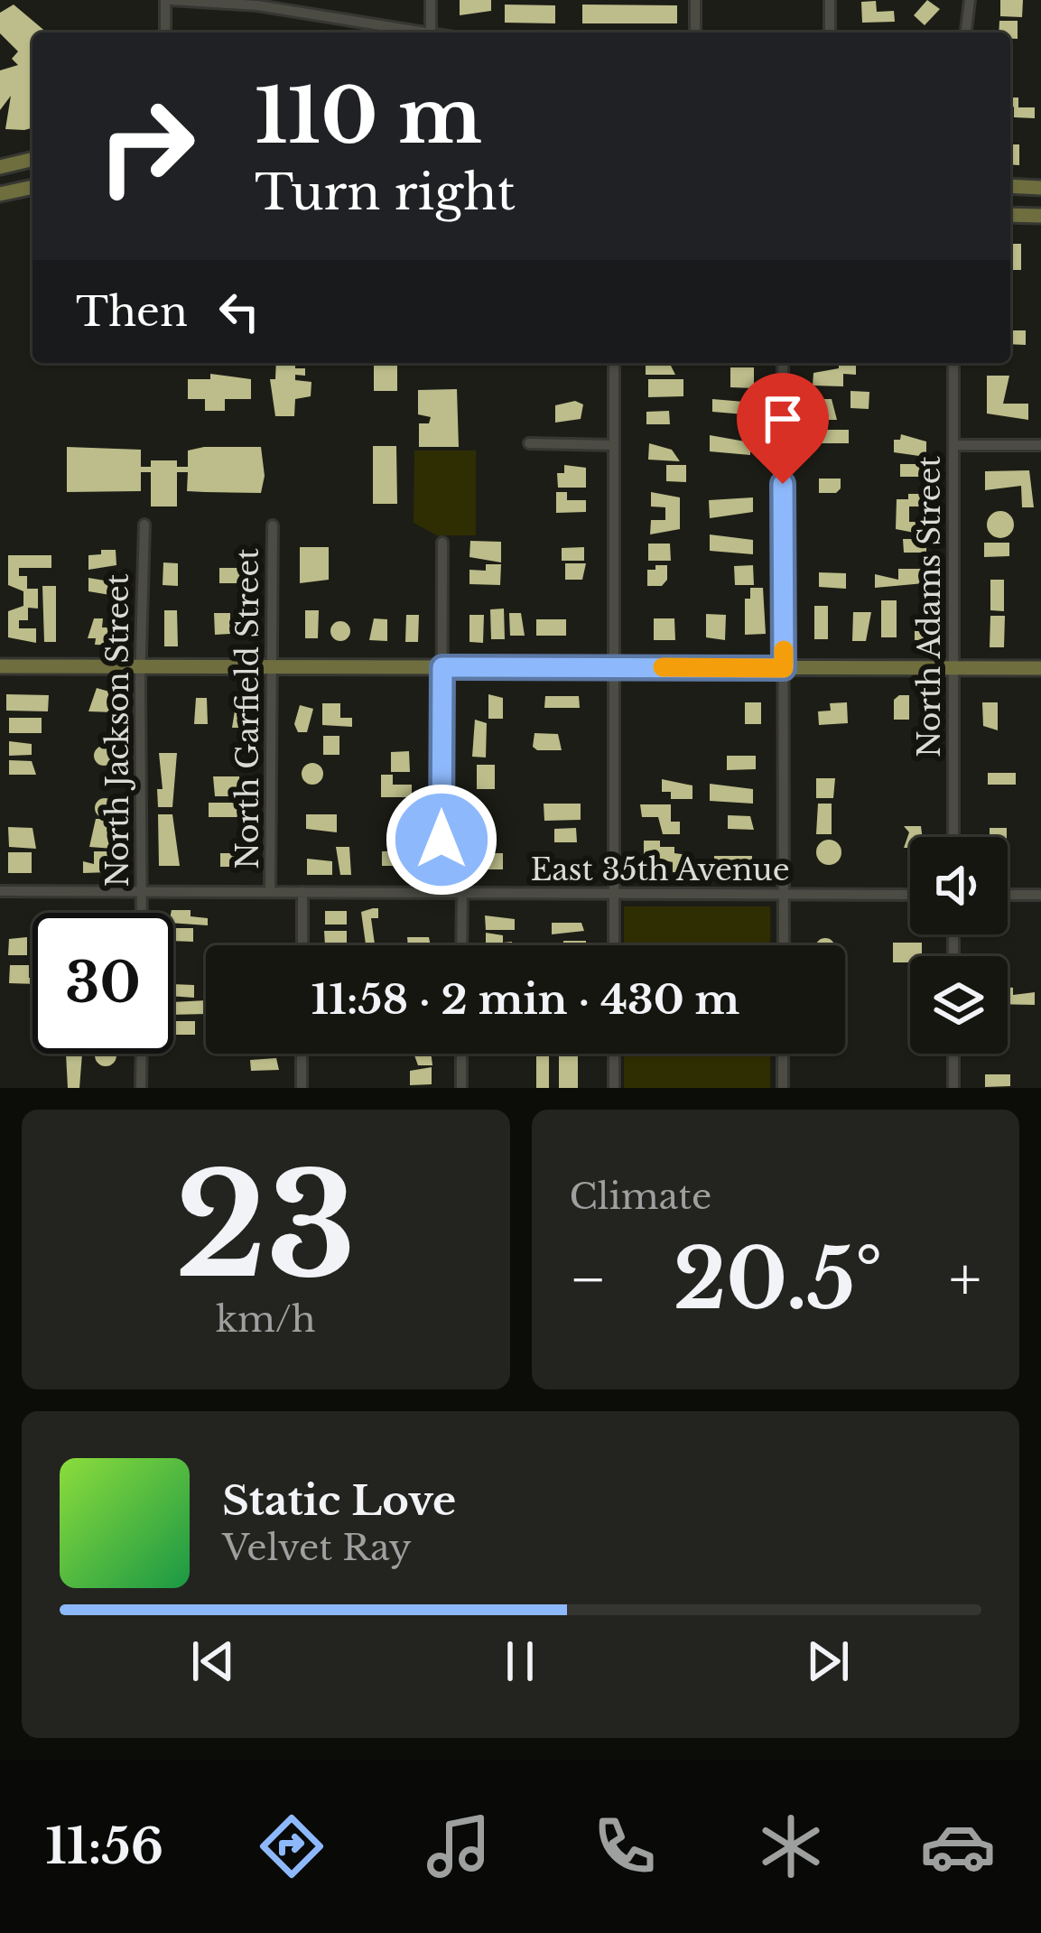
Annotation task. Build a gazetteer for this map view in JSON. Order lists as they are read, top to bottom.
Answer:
{
  "streets": {
    "street": [
      "North Adams Street",
      "North Garfield Street",
      "North Jackson Street",
      "East 35th Avenue"
    ]
  },
  "crossings": [
    ["North Garfield Street", "East 35th Avenue"],
    ["North Jackson Street", "East 35th Avenue"]
  ],
  "page": {
    "turn": ["110 m", "Turn right"],
    "then": "Then",
    "limit": "30",
    "trip": "11:58 · 2 min · 430 m",
    "tile": [
      ["23", "km/h"],
      "Climate"
    ],
    "heat": ["−", "20.5°", "+"],
    "song": ["Static Love", "Velvet Ray"],
    "tabs": "11:56"
  }
}
